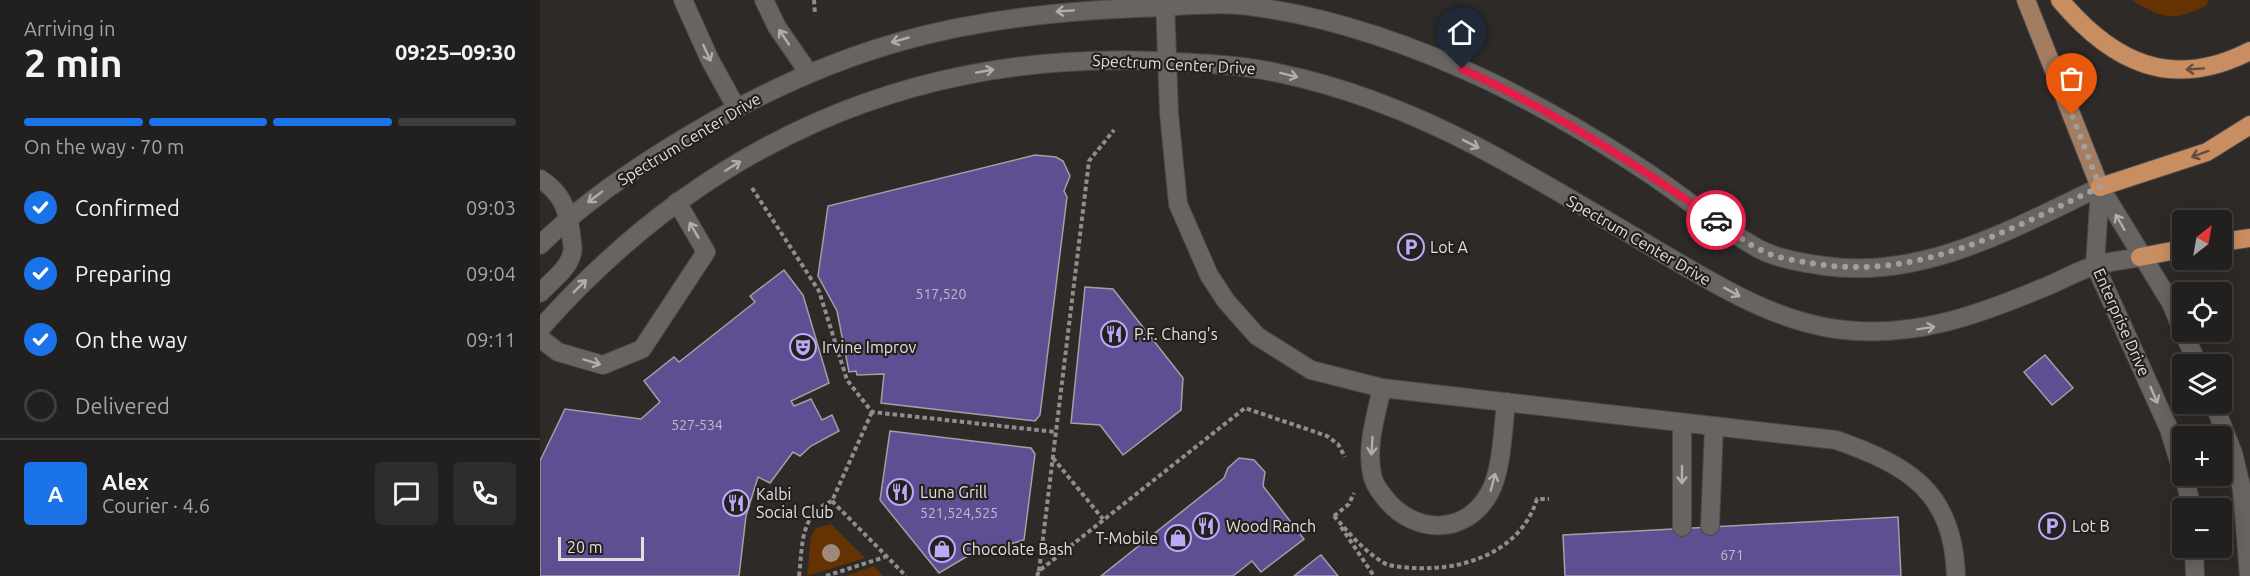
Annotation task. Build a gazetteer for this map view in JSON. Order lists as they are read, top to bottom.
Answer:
{
  "streets": {
    "street": ["Spectrum Center Drive", "Enterprise Drive"]
  },
  "crossings": [
    ["Spectrum Center Drive", "Enterprise Drive"]
  ],
  "places": {
    "parking": ["Lot A", "Lot B"],
    "restaurant": [
      "P.F. Chang's",
      "Luna Grill",
      "Kalbi Social Club",
      "Wood Ranch"
    ],
    "theatre": ["Irvine Improv"],
    "shop": ["T-Mobile", "Chocolate Bash"]
  },
  "house_numbers": [
    "517,520",
    "527-534",
    "521,524,525",
    "671"
  ],
  "scale_bar": "20 m",
  "north": "top right",
  "page": {
    "heading": ["2 min", "Arriving in", "09:25–09:30"],
    "panel": ["Alex", "Courier · 4.6"],
    "bar": "On the way · 70 m",
    "list": [
      ["Confirmed", "09:03"],
      ["Preparing", "09:04"],
      ["On the way", "09:11"],
      "Delivered"
    ],
    "map_buttons": ["+", "−"],
    "round": "A",
    "scale": "20 m"
  }
}
